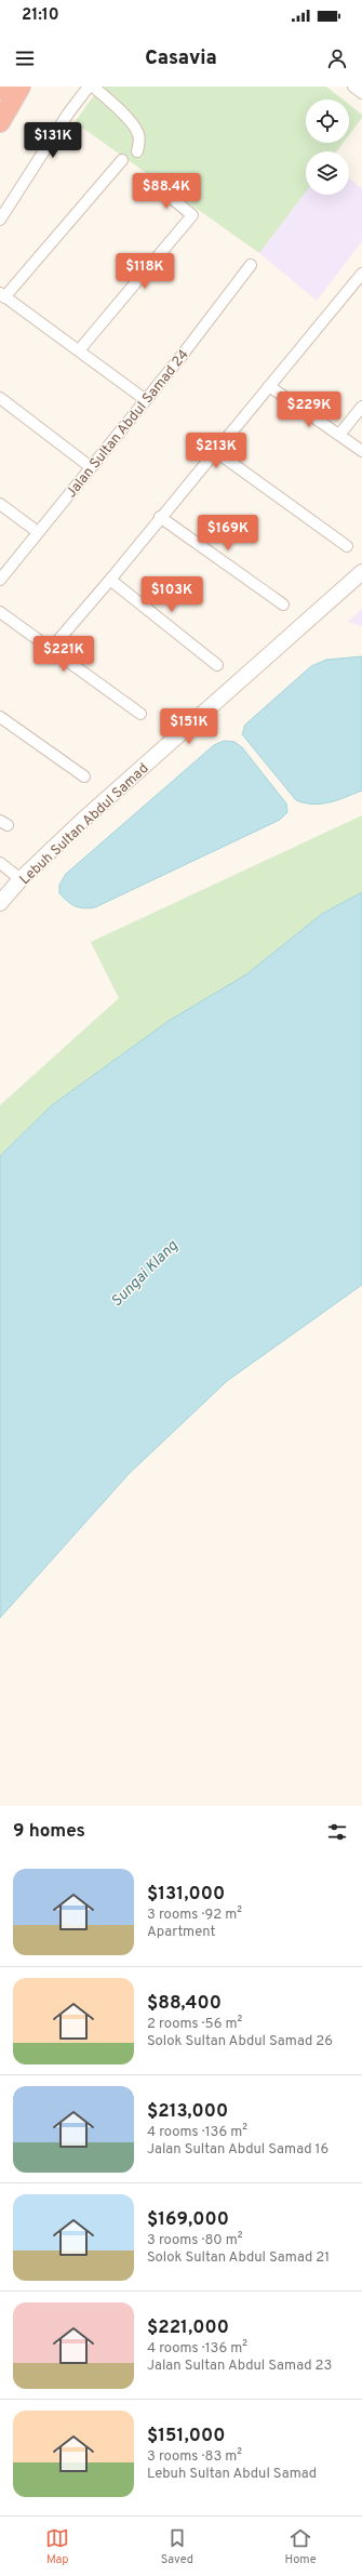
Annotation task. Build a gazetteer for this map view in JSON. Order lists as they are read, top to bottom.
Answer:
{
  "streets": {
    "street": ["Jalan Sultan Abdul Samad 24", "Lebuh Sultan Abdul Samad"]
  },
  "water": ["Sungai Klang"],
  "page": {
    "status": "21:10",
    "header": "Casavia",
    "price": [
      "$131K",
      "$88.4K",
      "$118K",
      "$229K",
      "$213K",
      "$169K",
      "$103K",
      "$221K",
      "$151K"
    ],
    "heading": "9 homes",
    "list": [
      {
        "name": "$131,000",
        "note": "3 rooms · 92 m² · Apartment"
      },
      {
        "name": "$88,400",
        "note": "2 rooms · 56 m² · Solok Sultan Abdul Samad 26"
      },
      {
        "name": "$213,000",
        "note": "4 rooms · 136 m² · Jalan Sultan Abdul Samad 16"
      },
      {
        "name": "$169,000",
        "note": "3 rooms · 80 m² · Solok Sultan Abdul Samad 21"
      },
      {
        "name": "$221,000",
        "note": "4 rooms · 136 m² · Jalan Sultan Abdul Samad 23"
      },
      {
        "name": "$151,000",
        "note": "3 rooms · 83 m² · Lebuh Sultan Abdul Samad"
      }
    ],
    "tabs": ["Map", "Saved", "Home"]
  }
}
